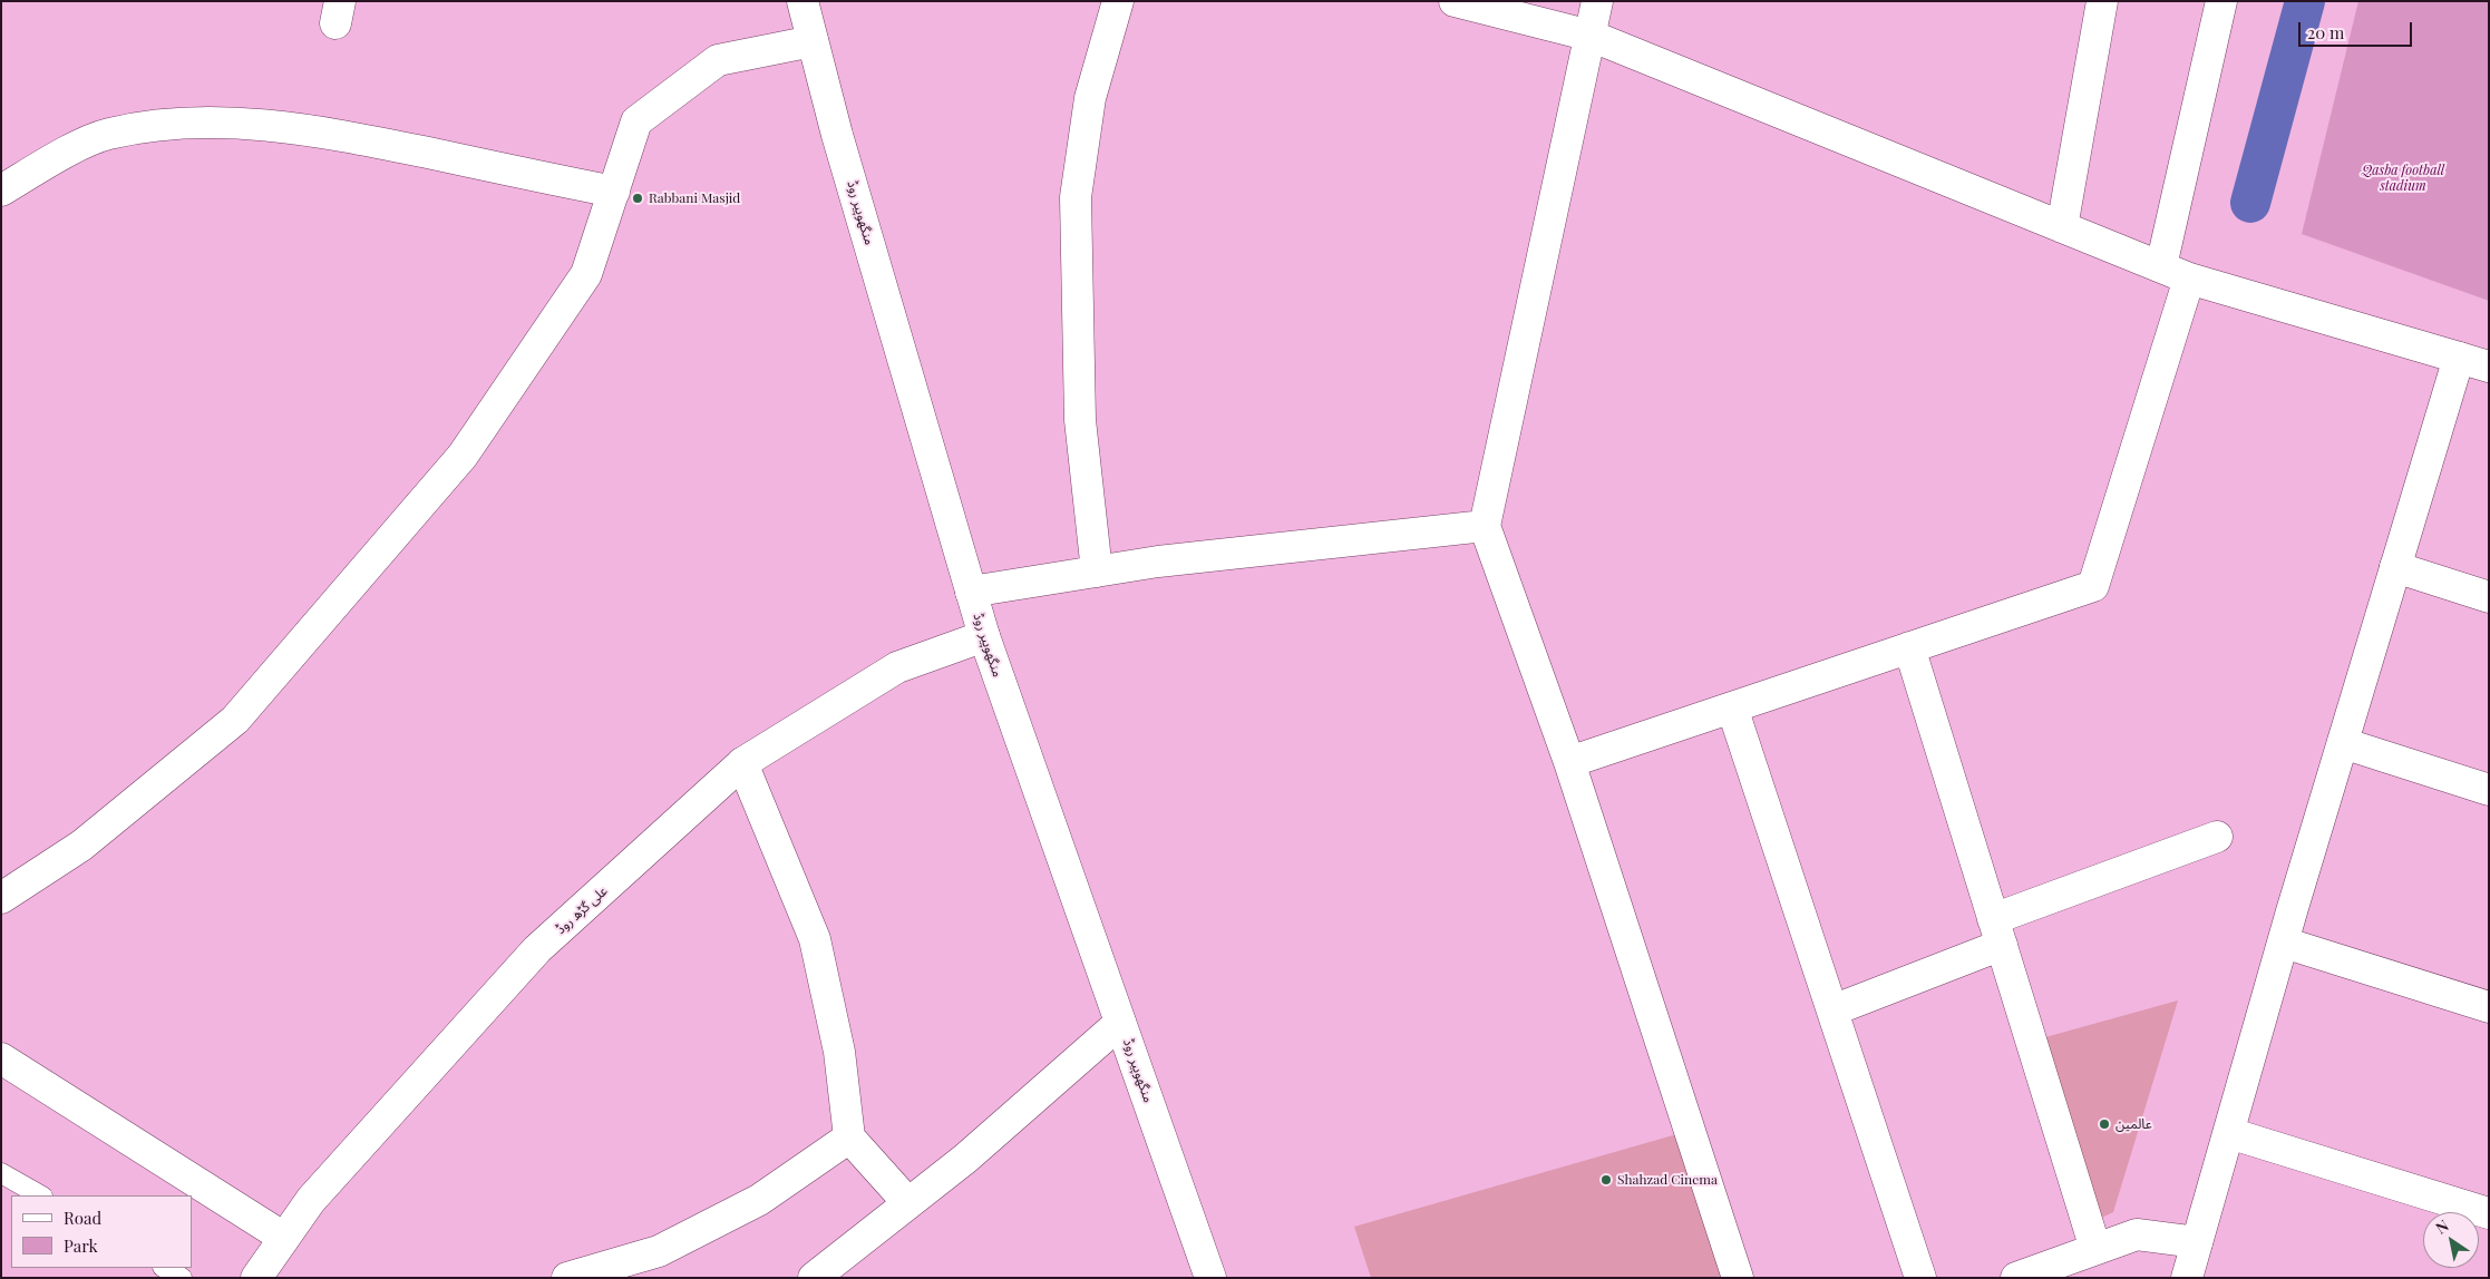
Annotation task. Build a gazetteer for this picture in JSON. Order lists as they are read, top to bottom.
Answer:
{
  "streets": {
    "street": ["منگھوپیر روڈ", "علی گڑھ روڈ"]
  },
  "crossings": [
    ["منگھوپیر روڈ", "علی گڑھ روڈ"]
  ],
  "parks": ["Qasba football stadium"],
  "places": ["Rabbani Masjid", "عالمین", "Shahzad Cinema"],
  "legend": ["Road", "Park"],
  "scale_bar": "20 m",
  "north": "top left"
}
